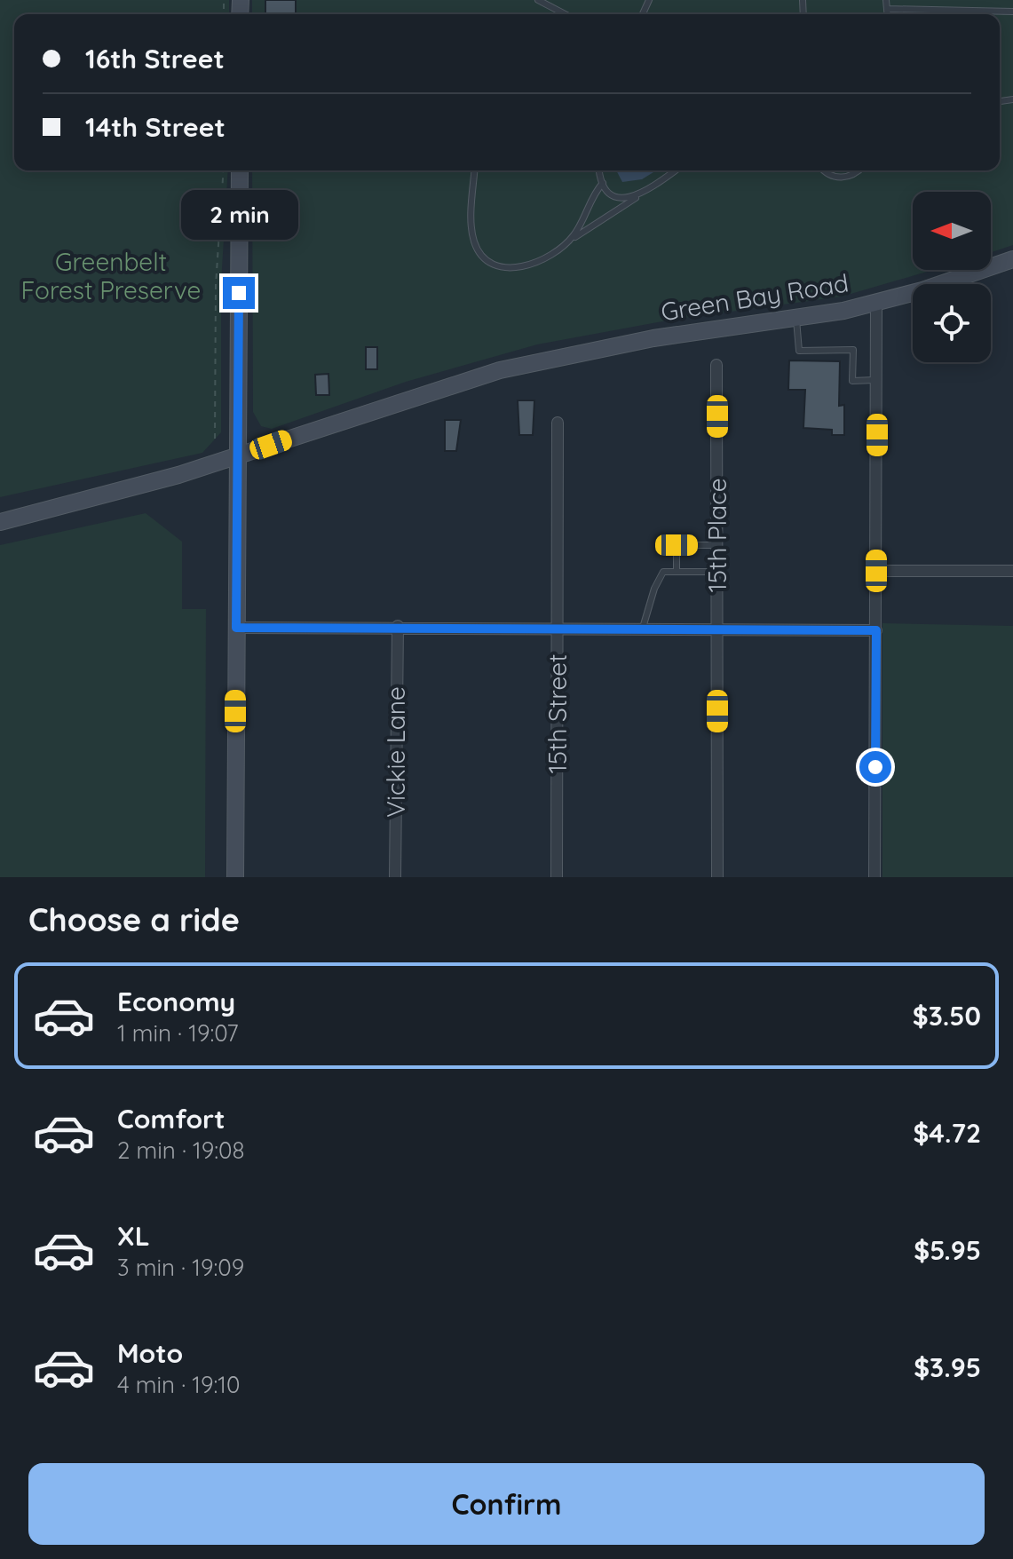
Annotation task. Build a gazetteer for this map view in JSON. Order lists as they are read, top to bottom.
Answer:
{
  "streets": {
    "main road": ["Green Bay Road"],
    "street": ["15th Place", "15th Street", "Vickie Lane"]
  },
  "parks": ["Greenbelt Forest Preserve"],
  "north": "left",
  "page": {
    "banner": ["16th Street", "14th Street"],
    "bubble": "2 min",
    "heading": "Choose a ride",
    "list": [
      {
        "name": "Economy",
        "note": "1 min · 19:07",
        "value": "$3.50"
      },
      {
        "name": "Comfort",
        "note": "2 min · 19:08",
        "value": "$4.72"
      },
      {
        "name": "XL",
        "note": "3 min · 19:09",
        "value": "$5.95"
      },
      {
        "name": "Moto",
        "note": "4 min · 19:10",
        "value": "$3.95"
      }
    ],
    "buttons": "Confirm"
  }
}
